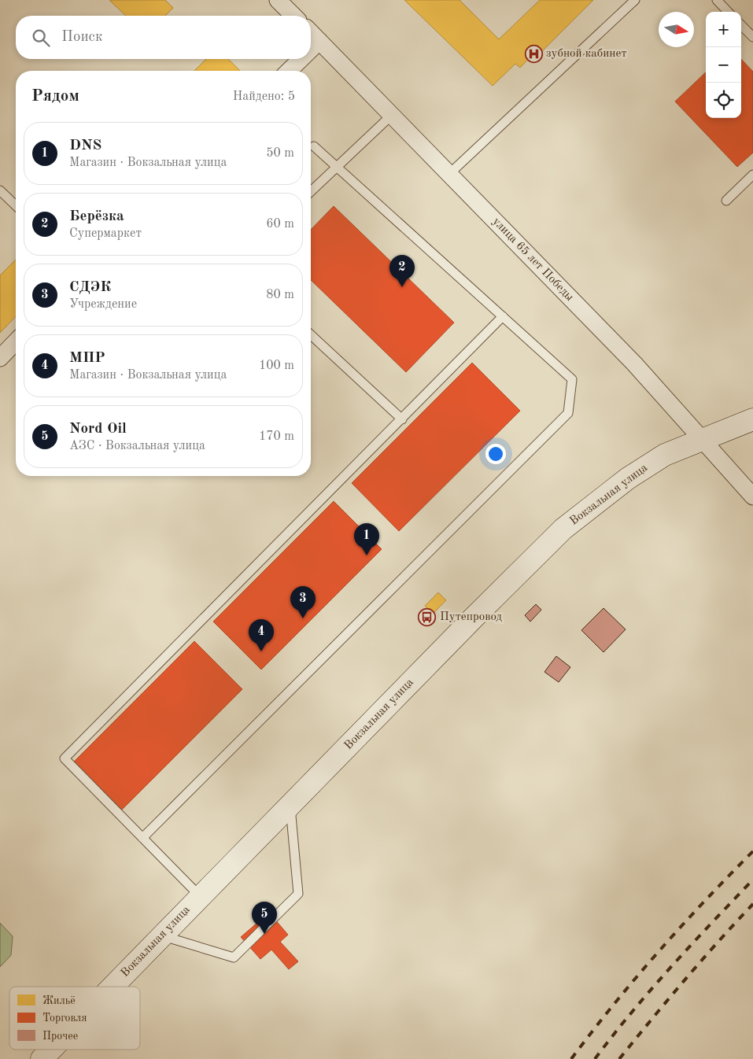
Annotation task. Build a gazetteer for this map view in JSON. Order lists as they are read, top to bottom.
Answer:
{
  "streets": {
    "main road": ["Вокзальная улица"],
    "street": ["улица 65 лет Победы"]
  },
  "crossings": [
    ["улица 65 лет Победы", "Вокзальная улица"]
  ],
  "places": {
    "hospital": ["зубной кабинет"],
    "bus stop": ["Путепровод"]
  },
  "legend": ["Жильё", "Торговля", "Прочее"],
  "north": "right",
  "page": {
    "map_buttons": ["+", "−"],
    "search": "Поиск",
    "heading": ["Рядом", "Найдено: 5"],
    "list": [
      {
        "mark": "1",
        "name": "DNS",
        "note": "Магазин · Вокзальная улица",
        "value": "50 m"
      },
      {
        "mark": "2",
        "name": "Берёзка",
        "note": "Супермаркет",
        "value": "60 m"
      },
      {
        "mark": "3",
        "name": "СДЭК",
        "note": "Учреждение",
        "value": "80 m"
      },
      {
        "mark": "4",
        "name": "МПР",
        "note": "Магазин · Вокзальная улица",
        "value": "100 m"
      },
      {
        "mark": "5",
        "name": "Nord Oil",
        "note": "АЗС · Вокзальная улица",
        "value": "170 m"
      }
    ],
    "pins": [
      "2",
      "1",
      "3",
      "4",
      "5"
    ]
  }
}
